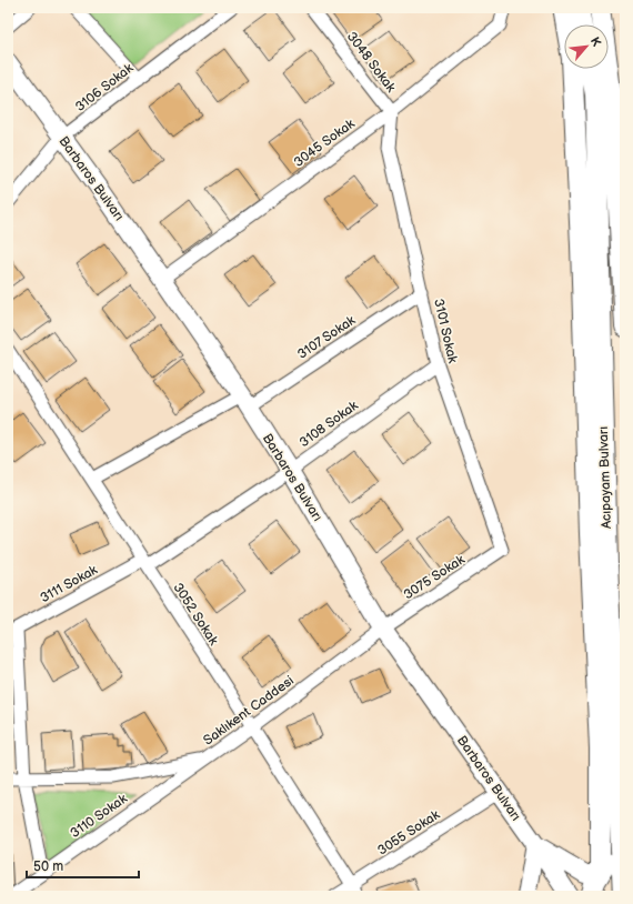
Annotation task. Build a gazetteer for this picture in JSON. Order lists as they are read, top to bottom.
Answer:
{
  "streets": {
    "main road": ["Acıpayam Bulvarı"],
    "street": [
      "3048 Sokak",
      "3106 Sokak",
      "3045 Sokak",
      "Barbaros Bulvarı",
      "3101 Sokak",
      "3107 Sokak",
      "3108 Sokak",
      "3075 Sokak",
      "3111 Sokak",
      "3052 Sokak",
      "Saklıkent Caddesi",
      "3110 Sokak",
      "3055 Sokak"
    ]
  },
  "crossings": [
    ["3048 Sokak", "3045 Sokak"],
    ["3048 Sokak", "3101 Sokak"],
    ["3106 Sokak", "Barbaros Bulvarı"],
    ["3045 Sokak", "Barbaros Bulvarı"],
    ["3045 Sokak", "3101 Sokak"],
    ["Barbaros Bulvarı", "3107 Sokak"],
    ["Barbaros Bulvarı", "3108 Sokak"],
    ["Barbaros Bulvarı", "3075 Sokak"],
    ["Barbaros Bulvarı", "Saklıkent Caddesi"],
    ["Barbaros Bulvarı", "3055 Sokak"],
    ["3101 Sokak", "3107 Sokak"],
    ["3101 Sokak", "3108 Sokak"],
    ["3101 Sokak", "3075 Sokak"],
    ["3107 Sokak", "3052 Sokak"],
    ["3108 Sokak", "3111 Sokak"],
    ["3108 Sokak", "3052 Sokak"],
    ["3075 Sokak", "Saklıkent Caddesi"],
    ["3111 Sokak", "3052 Sokak"],
    ["3052 Sokak", "Saklıkent Caddesi"],
    ["3052 Sokak", "3055 Sokak"],
    ["Saklıkent Caddesi", "3110 Sokak"]
  ],
  "scale_bar": "50 m",
  "north": "top right"
}
